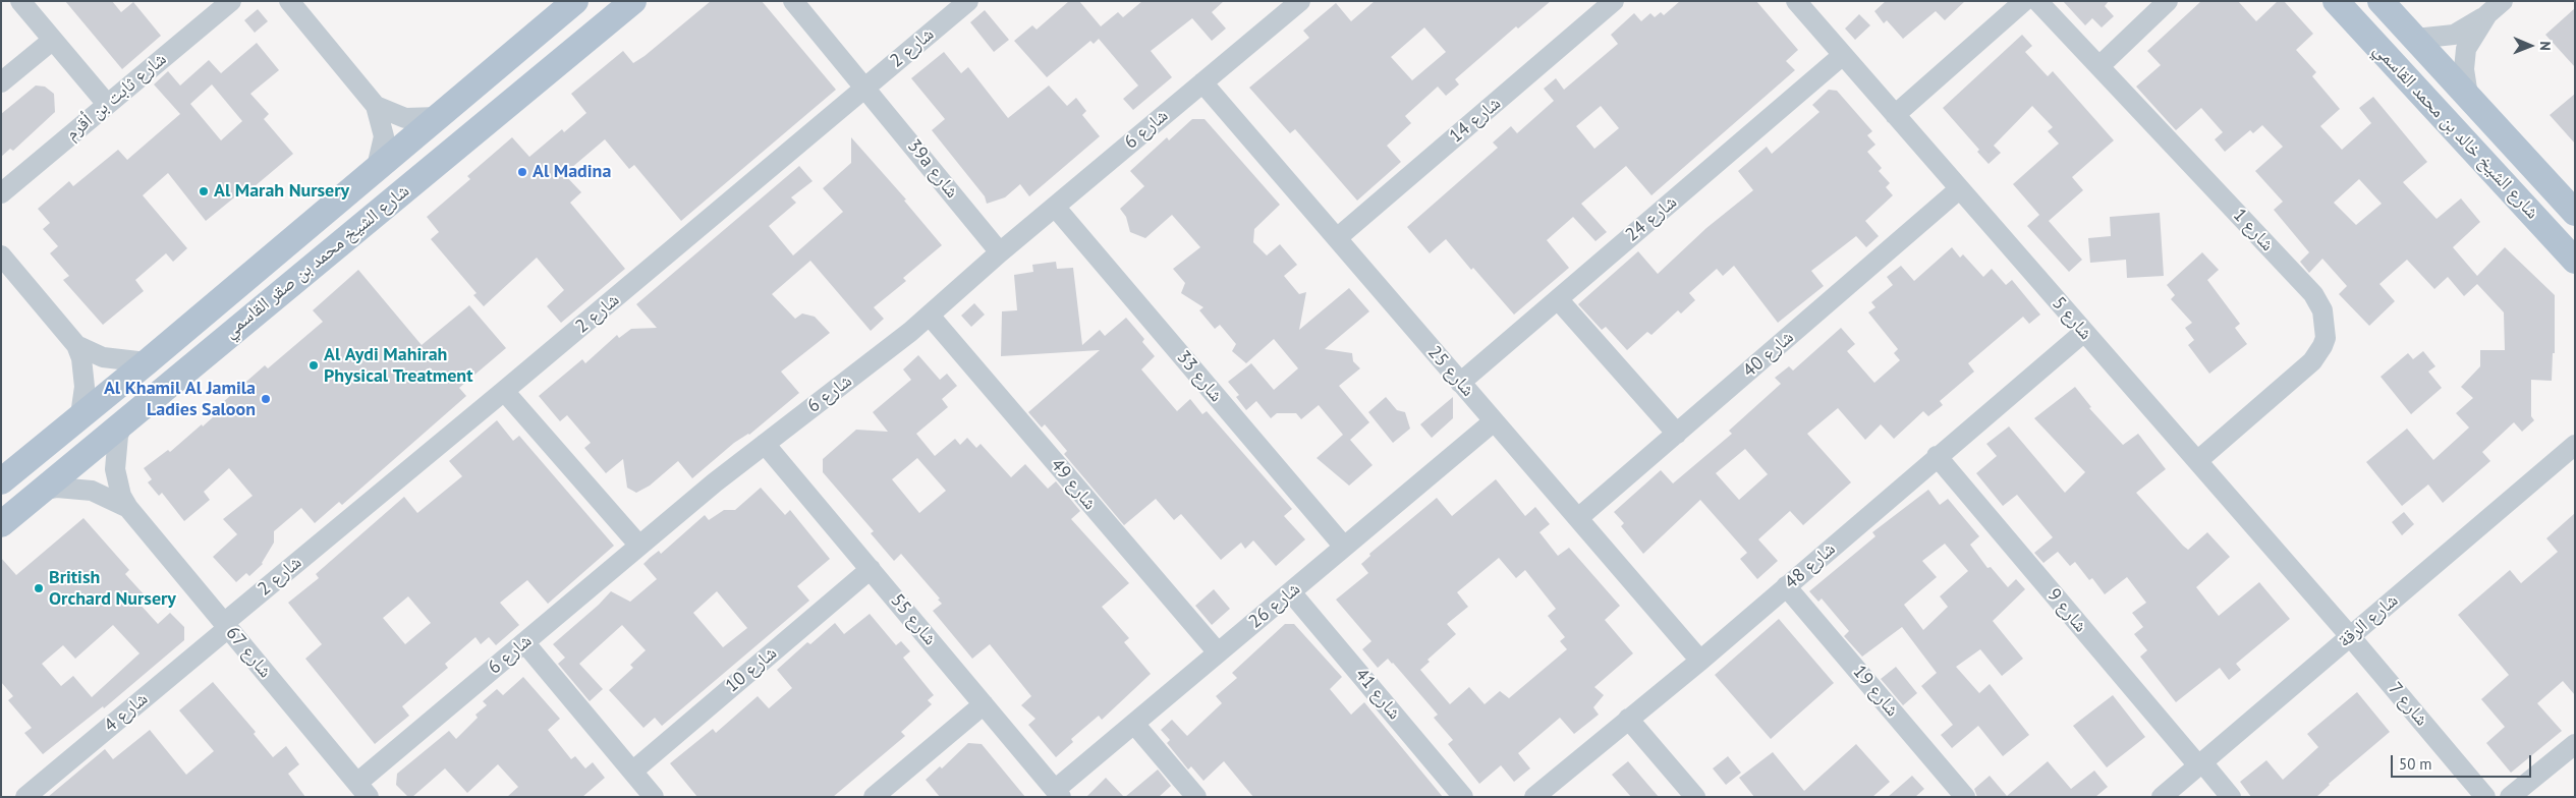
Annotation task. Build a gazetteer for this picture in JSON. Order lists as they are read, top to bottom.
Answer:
{
  "streets": {
    "main road": ["شارع الشيخ خالد بن محمد القاسمي", "شارع الشيخ محمد بن صقر القاسمي"],
    "street": [
      "شارع 2",
      "شارع ثابت بن أقرم",
      "شارع 14",
      "شارع 6",
      "39a شارع",
      "شارع 24",
      "شارع 1",
      "شارع 5",
      "شارع 40",
      "شارع 25",
      "شارع 33",
      "شارع 49",
      "شارع 48",
      "شارع 26",
      "شارع 9",
      "شارع 55",
      "شارع الرقة",
      "شارع 67",
      "شارع 10",
      "شارع 19",
      "شارع 41",
      "شارع 7",
      "شارع 4"
    ]
  },
  "crossings": [
    ["شارع 2", "39a شارع"],
    ["شارع 2", "شارع 67"],
    ["شارع 2", "شارع 4"],
    ["شارع 14", "شارع 25"],
    ["شارع 6", "39a شارع"],
    ["شارع 6", "شارع 25"],
    ["شارع 6", "شارع 33"],
    ["شارع 6", "شارع 49"],
    ["شارع 6", "شارع 55"],
    ["شارع 6", "شارع 67"],
    ["شارع 24", "شارع 5"],
    ["شارع 24", "شارع 25"],
    ["شارع 1", "شارع 5"],
    ["شارع الشيخ محمد بن صقر القاسمي", "شارع 67"],
    ["شارع 5", "شارع 40"],
    ["شارع 5", "شارع 48"],
    ["شارع 5", "شارع الرقة"],
    ["شارع 5", "شارع 7"],
    ["شارع 40", "شارع 25"],
    ["شارع 25", "شارع 48"],
    ["شارع 25", "شارع 26"],
    ["شارع 33", "شارع 26"],
    ["شارع 49", "شارع 26"],
    ["شارع 48", "شارع 9"],
    ["شارع 48", "شارع 19"],
    ["شارع 26", "شارع 55"],
    ["شارع 26", "شارع 41"],
    ["شارع 9", "شارع الرقة"],
    ["شارع 55", "شارع 10"],
    ["شارع الرقة", "شارع 7"],
    ["شارع 67", "شارع 4"]
  ],
  "places": [
    "Al Madina",
    "Al Marah Nursery",
    "Al Aydi Mahirah Physical Treatment",
    "Al Khamil Al Jamila Ladies Saloon",
    "British Orchard Nursery"
  ],
  "scale_bar": "50 m",
  "north": "right"
}
